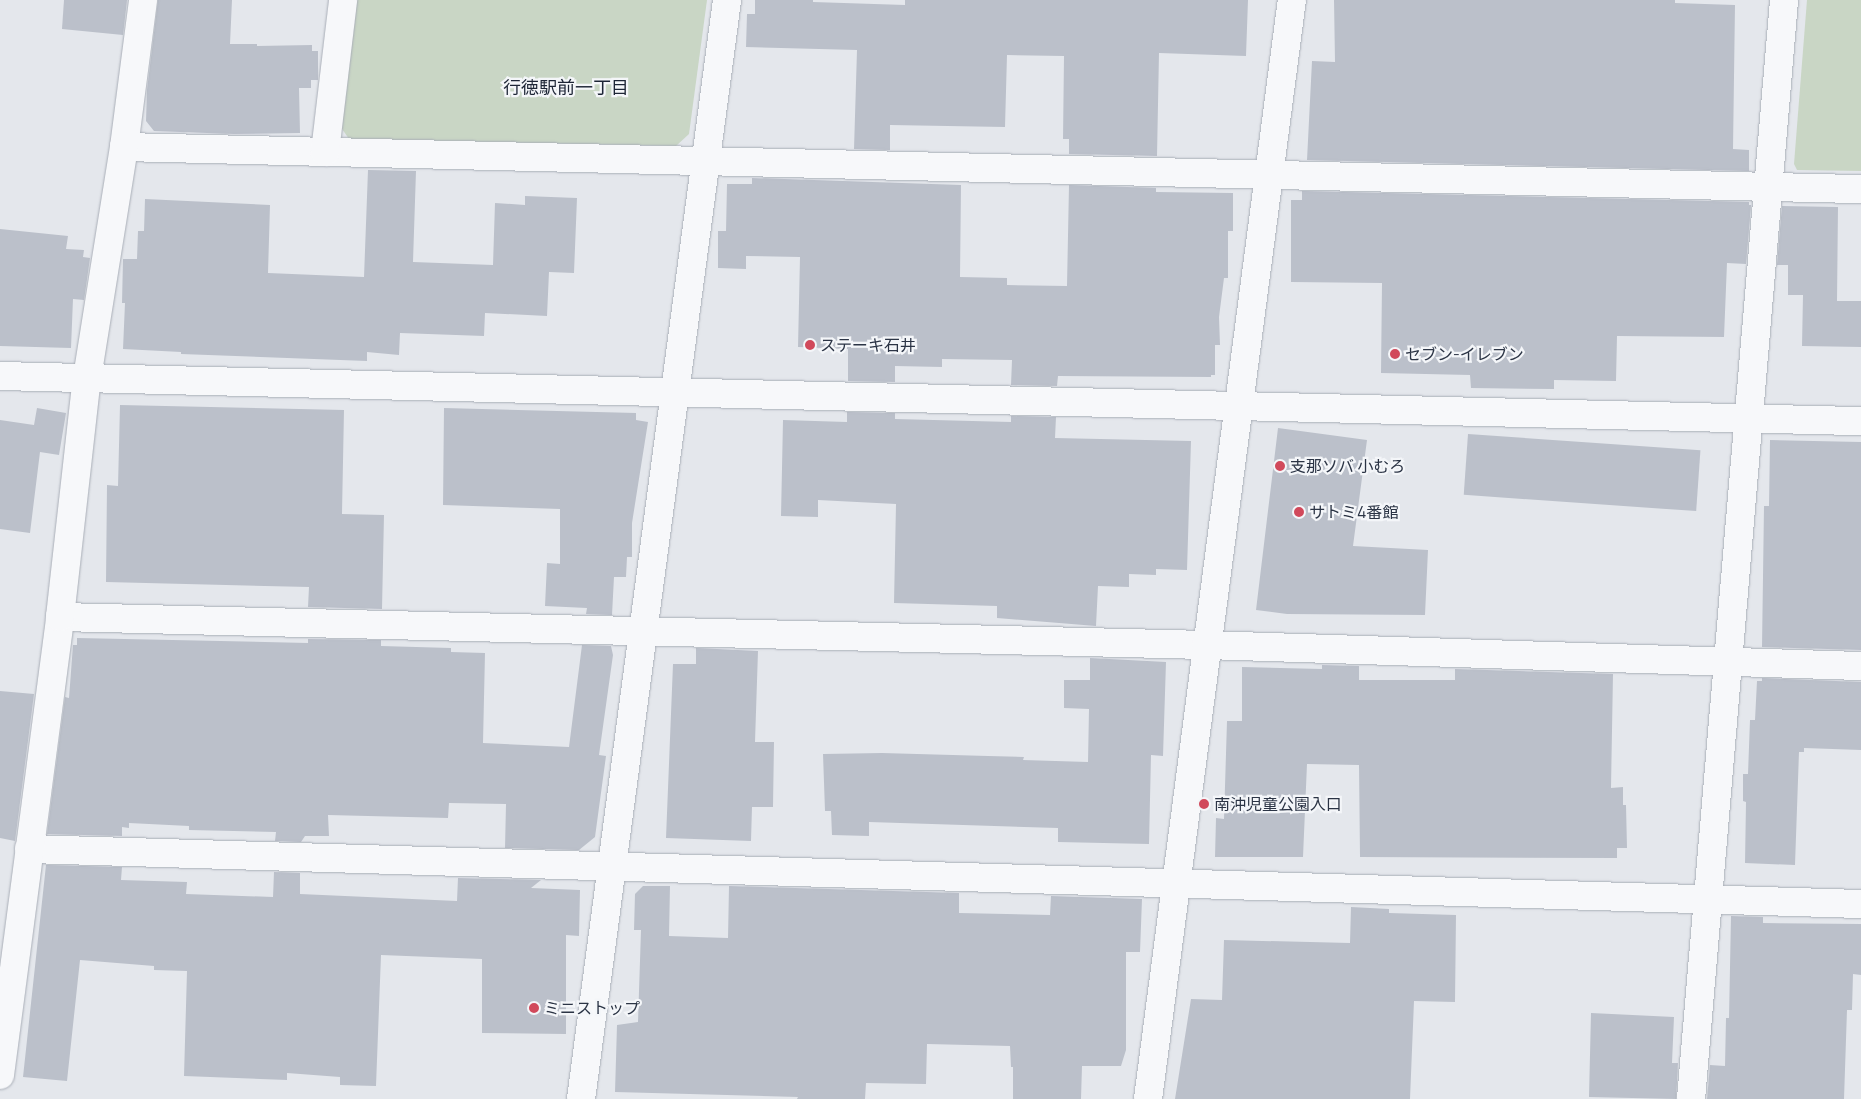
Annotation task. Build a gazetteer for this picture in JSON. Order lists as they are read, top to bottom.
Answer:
{
  "districts": ["行徳駅前一丁目"],
  "places": [
    "ステーキ石井",
    "セブン-イレブン",
    "支那ソバ 小むろ",
    "サトミ4番館",
    "南沖児童公園入口",
    "ミニストップ"
  ]
}
